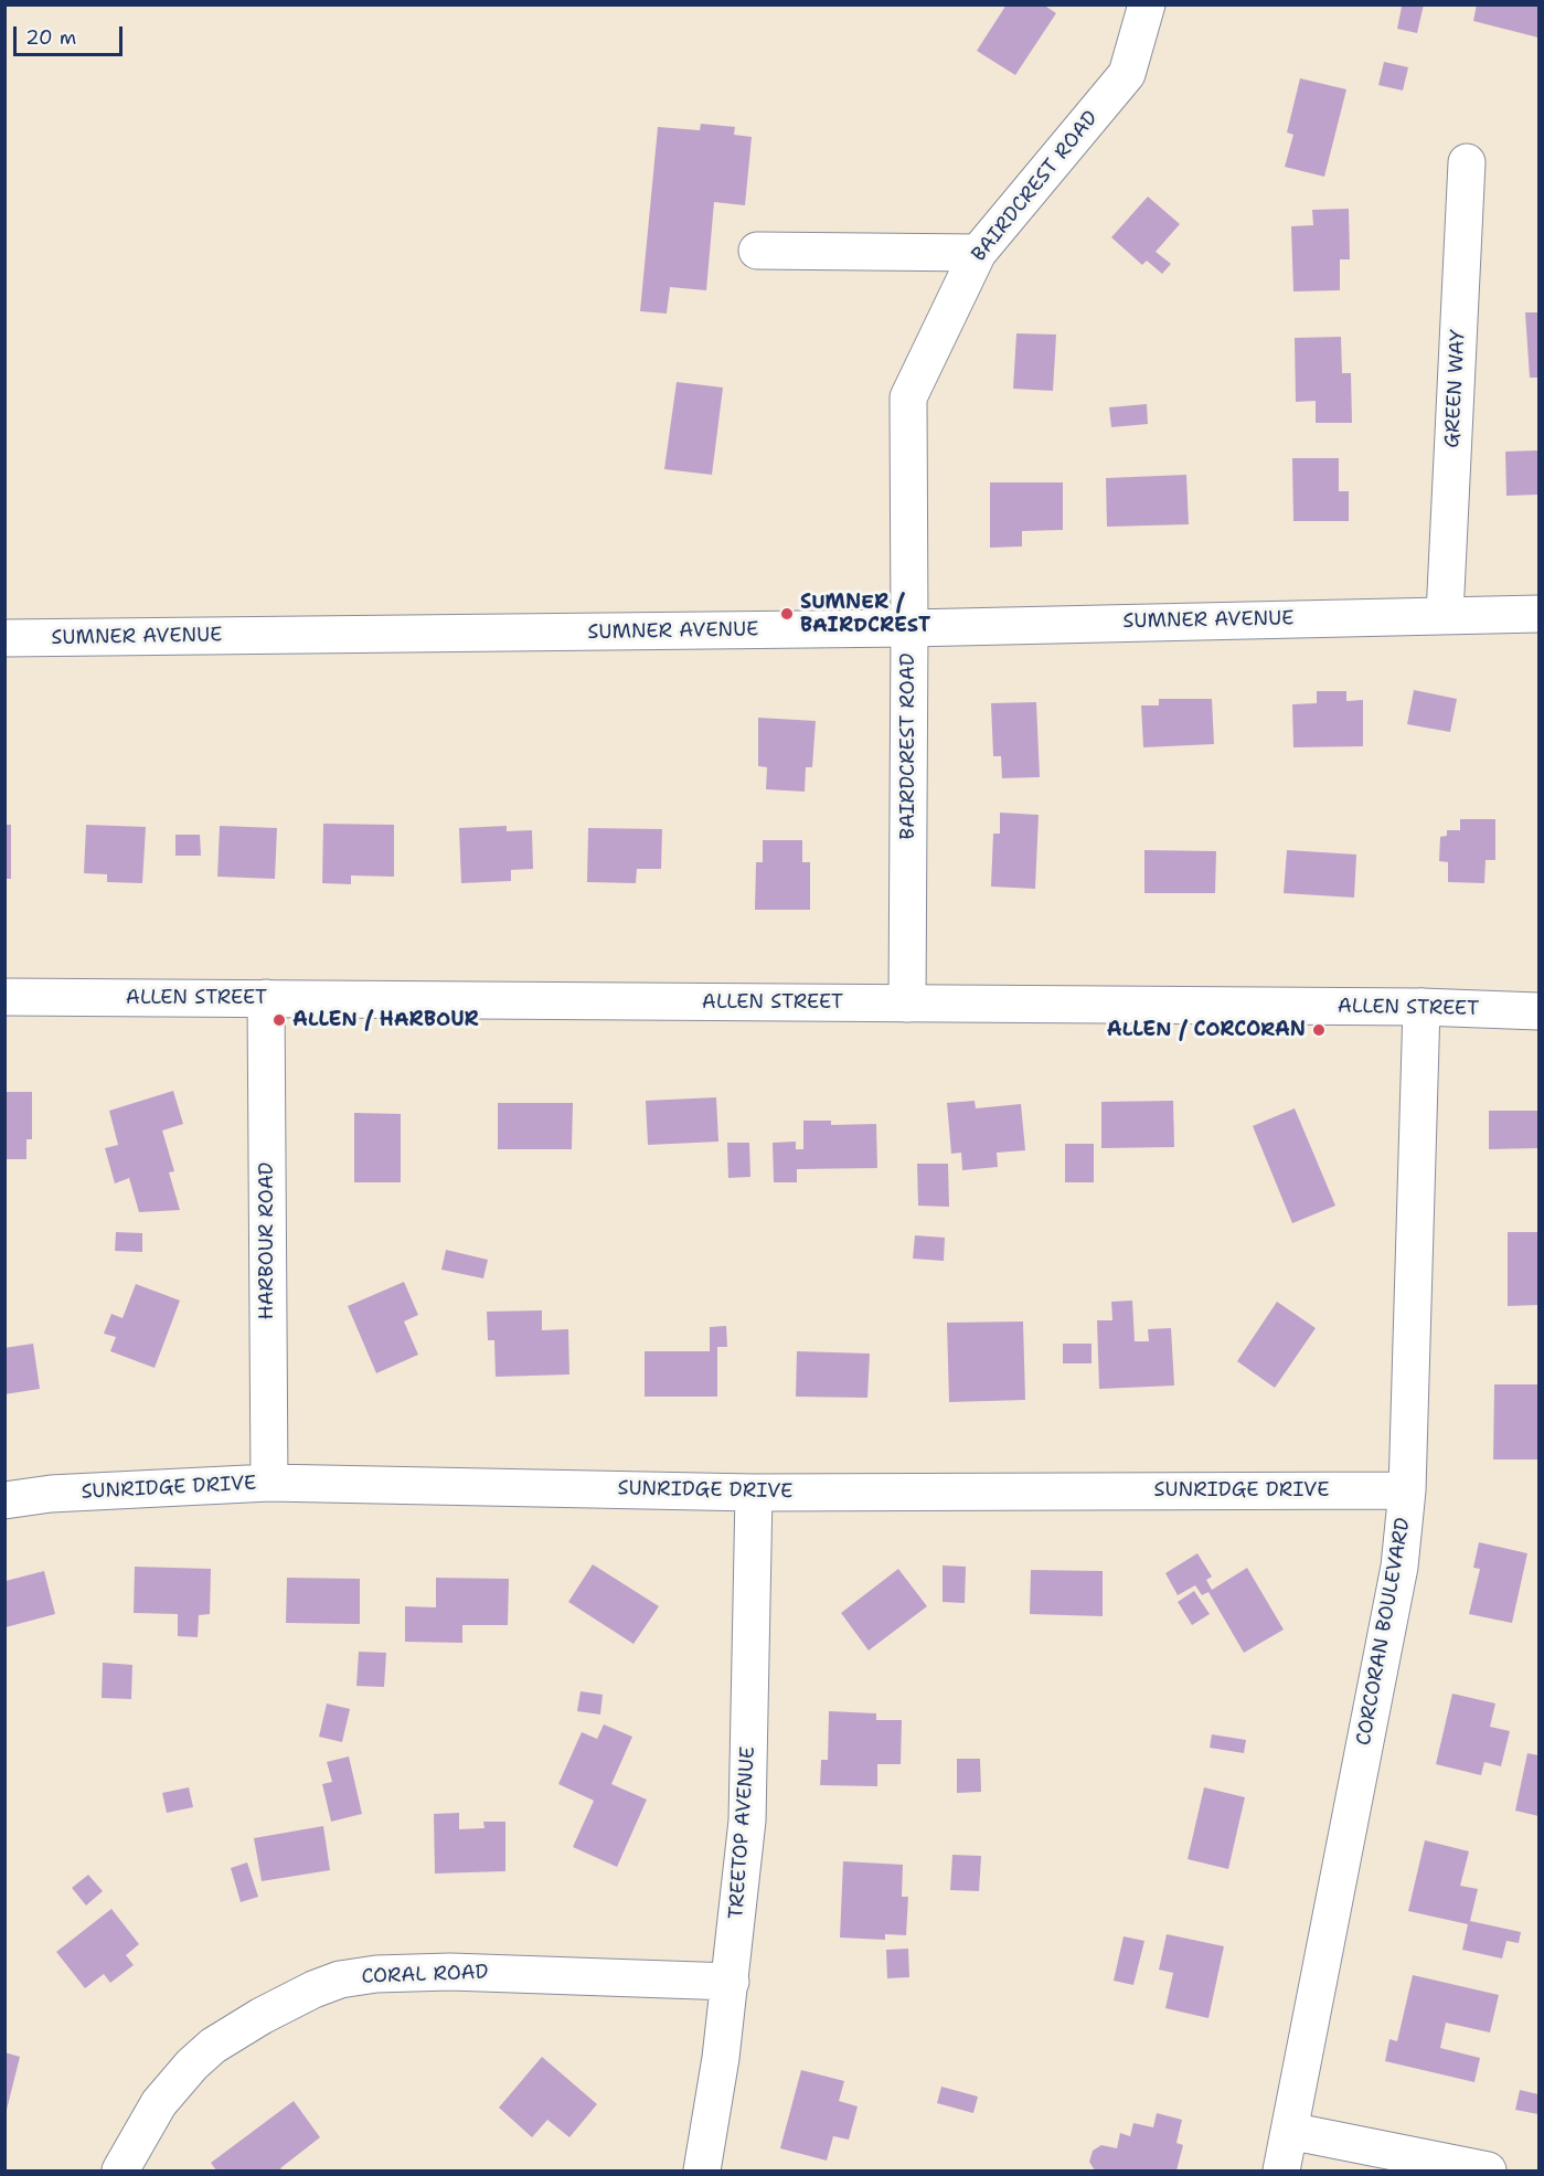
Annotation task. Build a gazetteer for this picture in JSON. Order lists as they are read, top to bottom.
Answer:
{
  "streets": {
    "street": [
      "BAIRDCREST ROAD",
      "GREEN WAY",
      "SUMNER AVENUE",
      "ALLEN STREET",
      "HARBOUR ROAD",
      "SUNRIDGE DRIVE",
      "CORCORAN BOULEVARD",
      "TREETOP AVENUE",
      "CORAL ROAD"
    ]
  },
  "crossings": [
    ["BAIRDCREST ROAD", "SUMNER AVENUE"],
    ["BAIRDCREST ROAD", "ALLEN STREET"],
    ["GREEN WAY", "SUMNER AVENUE"],
    ["ALLEN STREET", "HARBOUR ROAD"],
    ["ALLEN STREET", "CORCORAN BOULEVARD"],
    ["HARBOUR ROAD", "SUNRIDGE DRIVE"],
    ["SUNRIDGE DRIVE", "CORCORAN BOULEVARD"],
    ["SUNRIDGE DRIVE", "TREETOP AVENUE"],
    ["TREETOP AVENUE", "CORAL ROAD"]
  ],
  "places": ["SUMNER / BAIRDCREST", "ALLEN / HARBOUR", "ALLEN / CORCORAN"],
  "scale_bar": "20 m"
}
